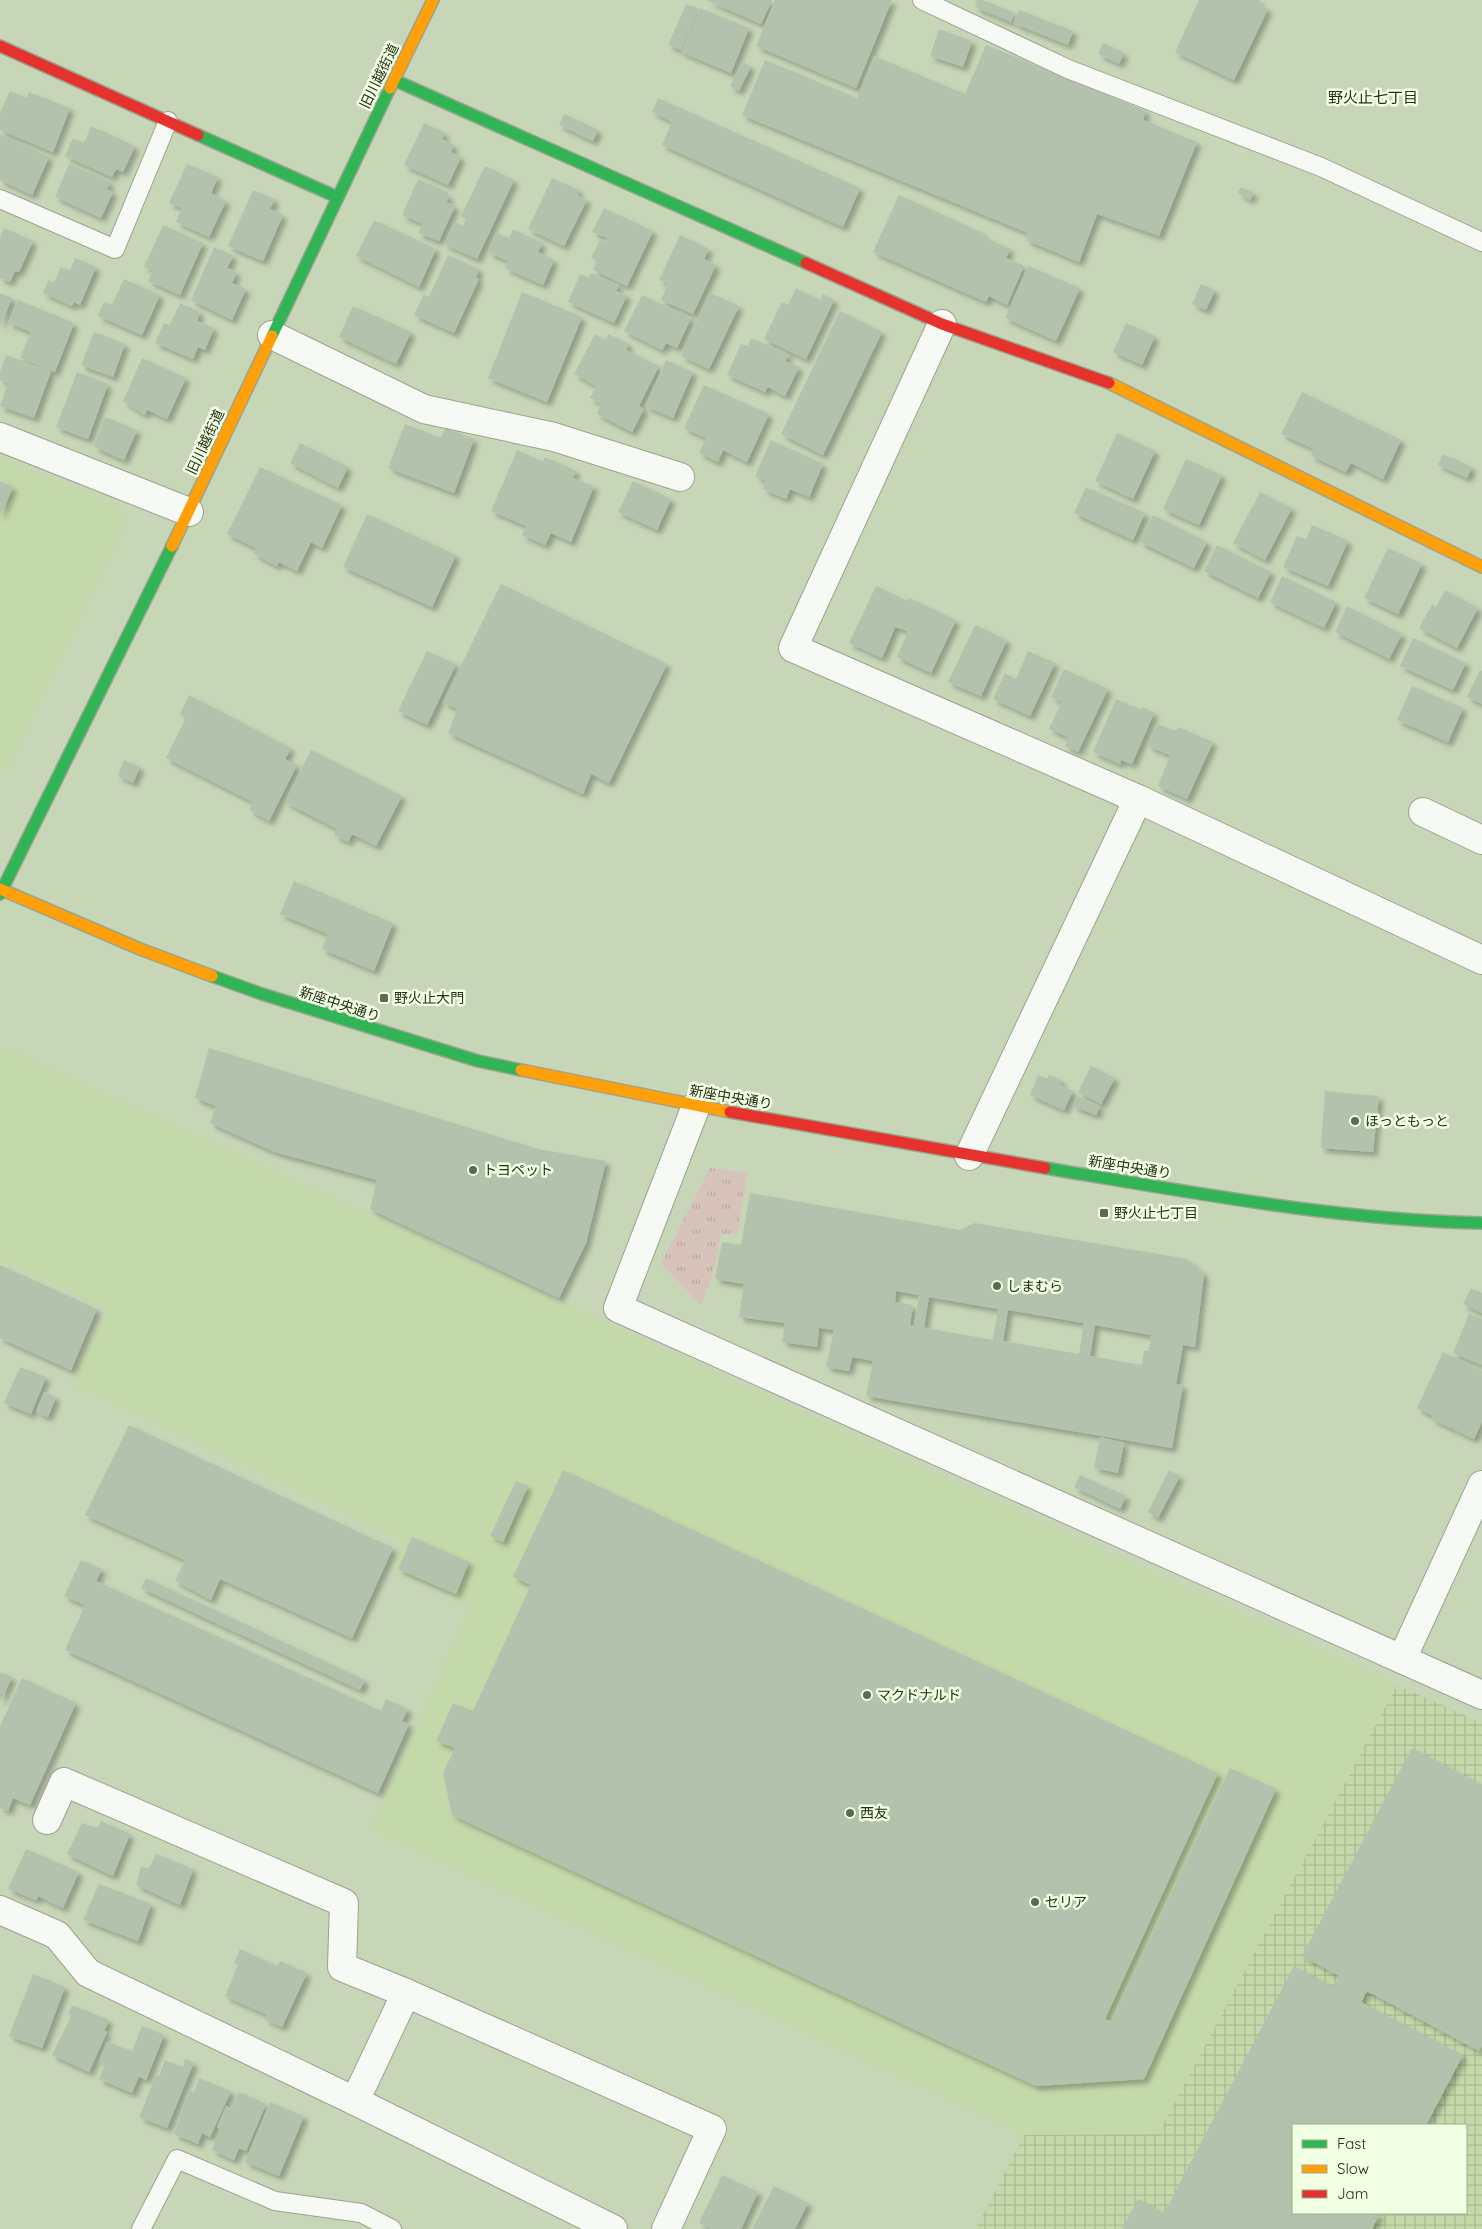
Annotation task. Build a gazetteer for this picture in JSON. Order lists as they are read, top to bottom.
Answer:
{
  "streets": {
    "street": ["旧川越街道", "新座中央通り"]
  },
  "crossings": [
    ["旧川越街道", "新座中央通り"]
  ],
  "districts": ["野火止七丁目"],
  "places": {
    "transit": ["野火止大門", "野火止七丁目"],
    "other": [
      "ほっともっと",
      "トヨペット",
      "しまむら",
      "マクドナルド",
      "西友",
      "セリア"
    ]
  },
  "legend": ["Fast", "Slow", "Jam"]
}
